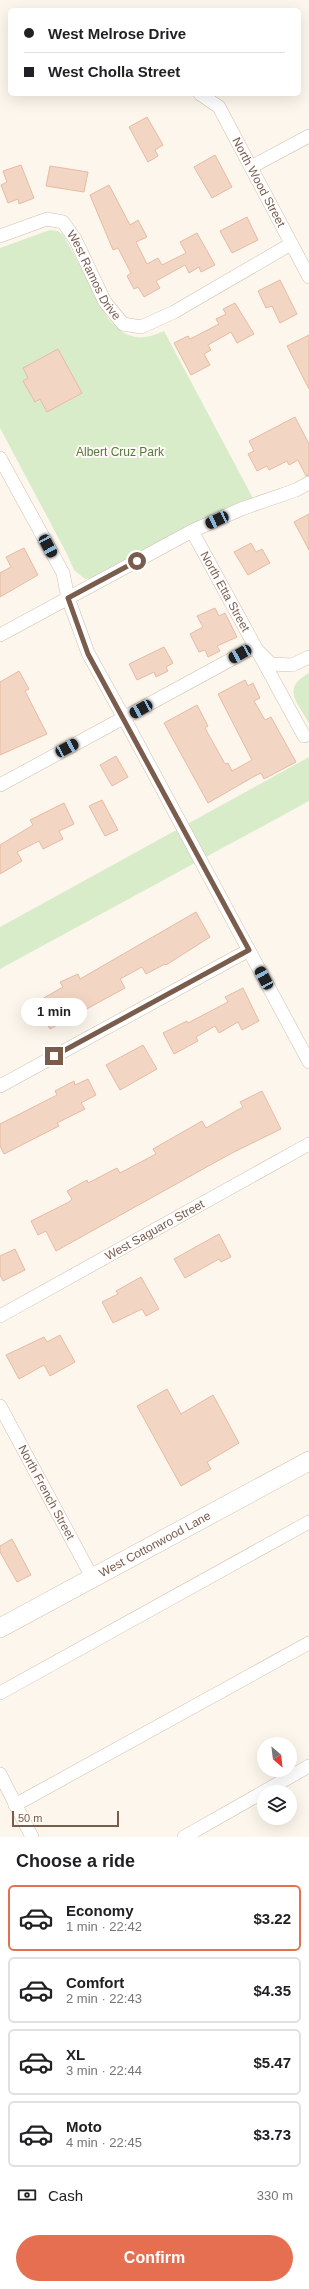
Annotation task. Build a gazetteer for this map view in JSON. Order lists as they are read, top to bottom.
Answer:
{
  "streets": {
    "main road": ["West Cottonwood Lane"],
    "street": [
      "North Wood Street",
      "West Ramos Drive",
      "North Etta Street",
      "West Saguaro Street",
      "North French Street"
    ]
  },
  "crossings": [
    ["North Wood Street", "West Ramos Drive"],
    ["North French Street", "West Cottonwood Lane"]
  ],
  "parks": ["Albert Cruz Park"],
  "scale_bar": "50 m",
  "north": "bottom right",
  "page": {
    "banner": ["West Melrose Drive", "West Cholla Street"],
    "bubble": "1 min",
    "scale": "50 m",
    "heading": "Choose a ride",
    "list": [
      {
        "name": "Economy",
        "note": "1 min · 22:42",
        "value": "$3.22"
      },
      {
        "name": "Comfort",
        "note": "2 min · 22:43",
        "value": "$4.35"
      },
      {
        "name": "XL",
        "note": "3 min · 22:44",
        "value": "$5.47"
      },
      {
        "name": "Moto",
        "note": "4 min · 22:45",
        "value": "$3.73"
      }
    ],
    "pay": ["Cash", "330 m"],
    "buttons": "Confirm"
  }
}
